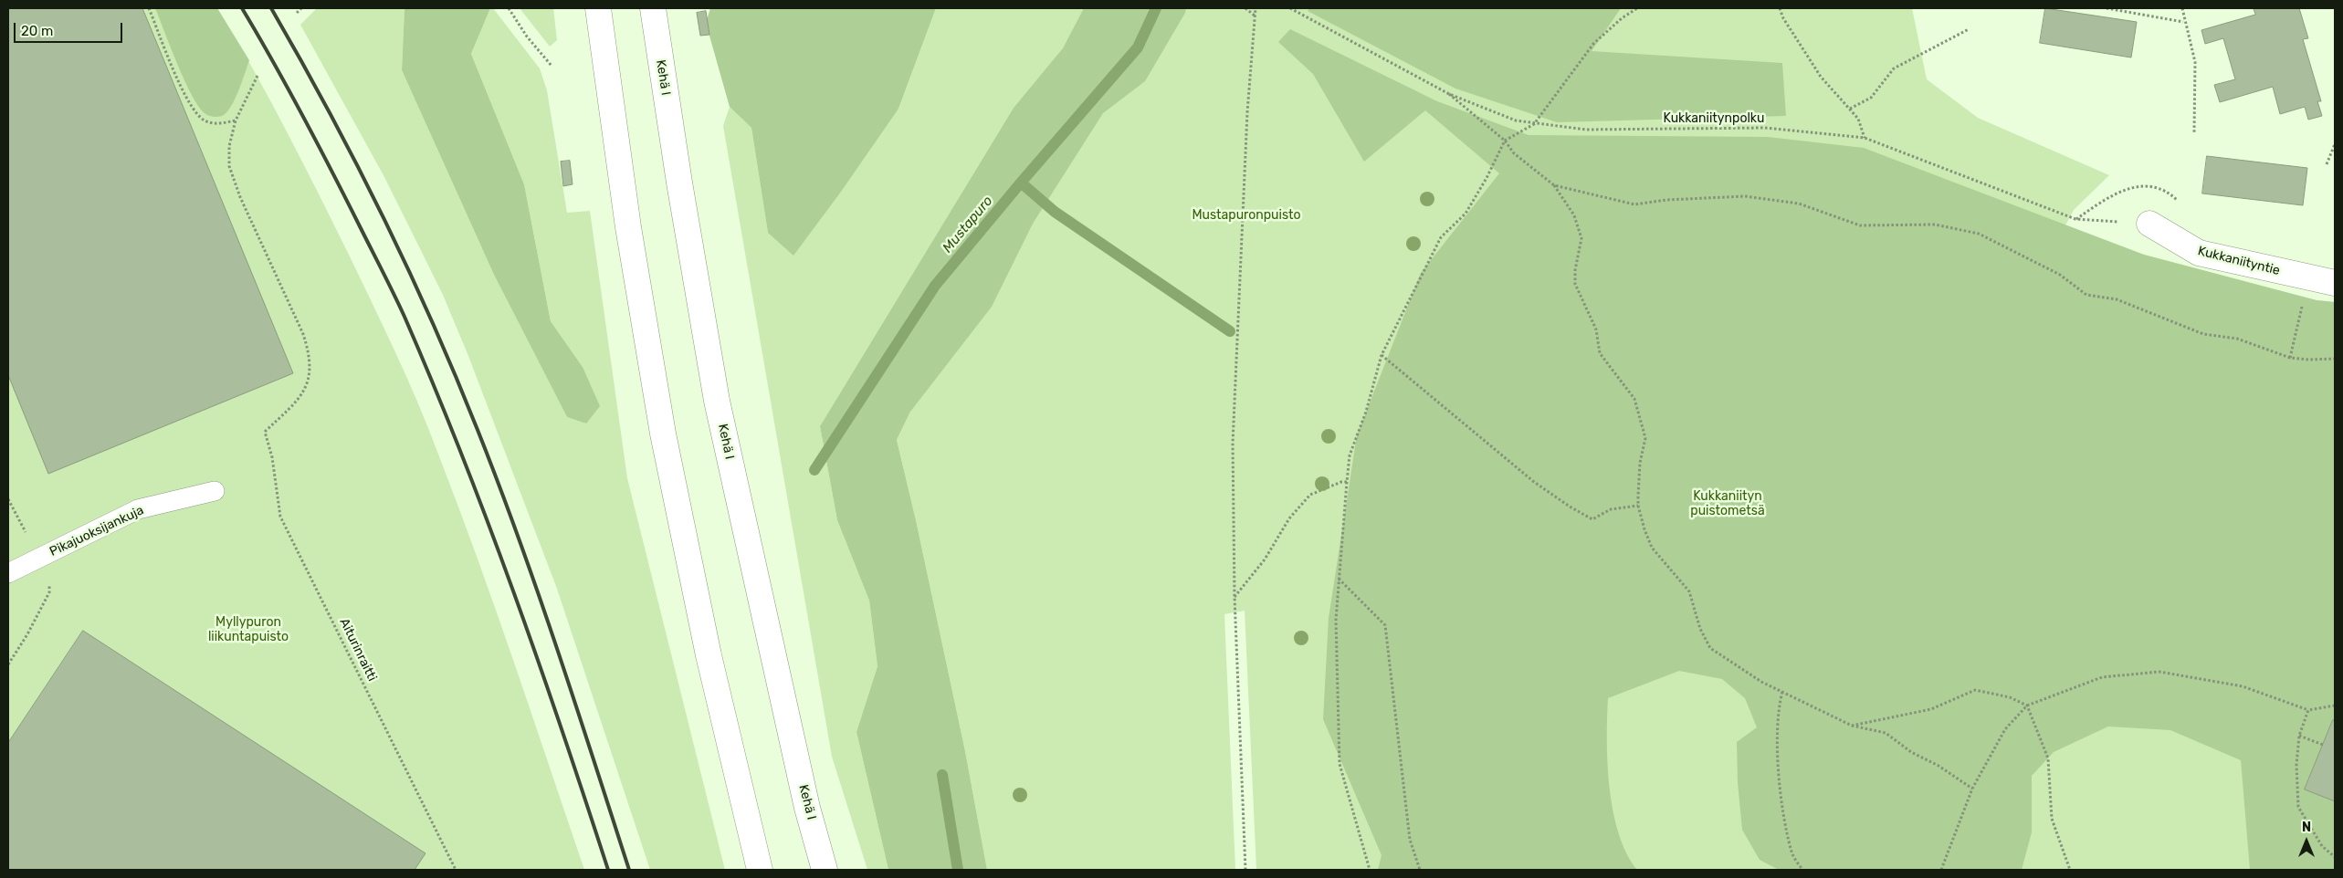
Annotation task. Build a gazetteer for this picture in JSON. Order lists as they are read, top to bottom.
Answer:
{
  "streets": {
    "main road": ["Kehä I", "Kukkaniityntie"],
    "lane": ["Pikajuoksijankuja"],
    "path": ["Kukkaniitynpolku", "Aiturinraitti"]
  },
  "crossings": [
    ["Kukkaniitynpolku", "Kukkaniityntie"]
  ],
  "water": ["Mustapuro"],
  "parks": ["Mustapuronpuisto", "Kukkaniityn puistometsä", "Myllypuron liikuntapuisto"],
  "scale_bar": "20 m",
  "north": "top"
}
